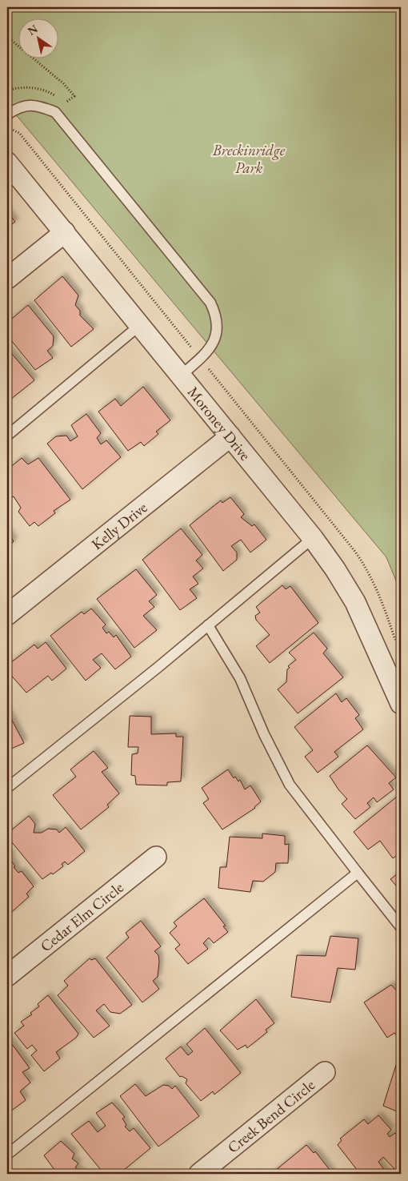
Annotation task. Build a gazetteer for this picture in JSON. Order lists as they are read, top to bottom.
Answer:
{
  "streets": {
    "street": [
      "Moroney Drive",
      "Kelly Drive",
      "Cedar Elm Circle",
      "Creek Bend Circle"
    ]
  },
  "crossings": [
    ["Moroney Drive", "Kelly Drive"]
  ],
  "parks": ["Breckinridge Park"],
  "north": "top left"
}
